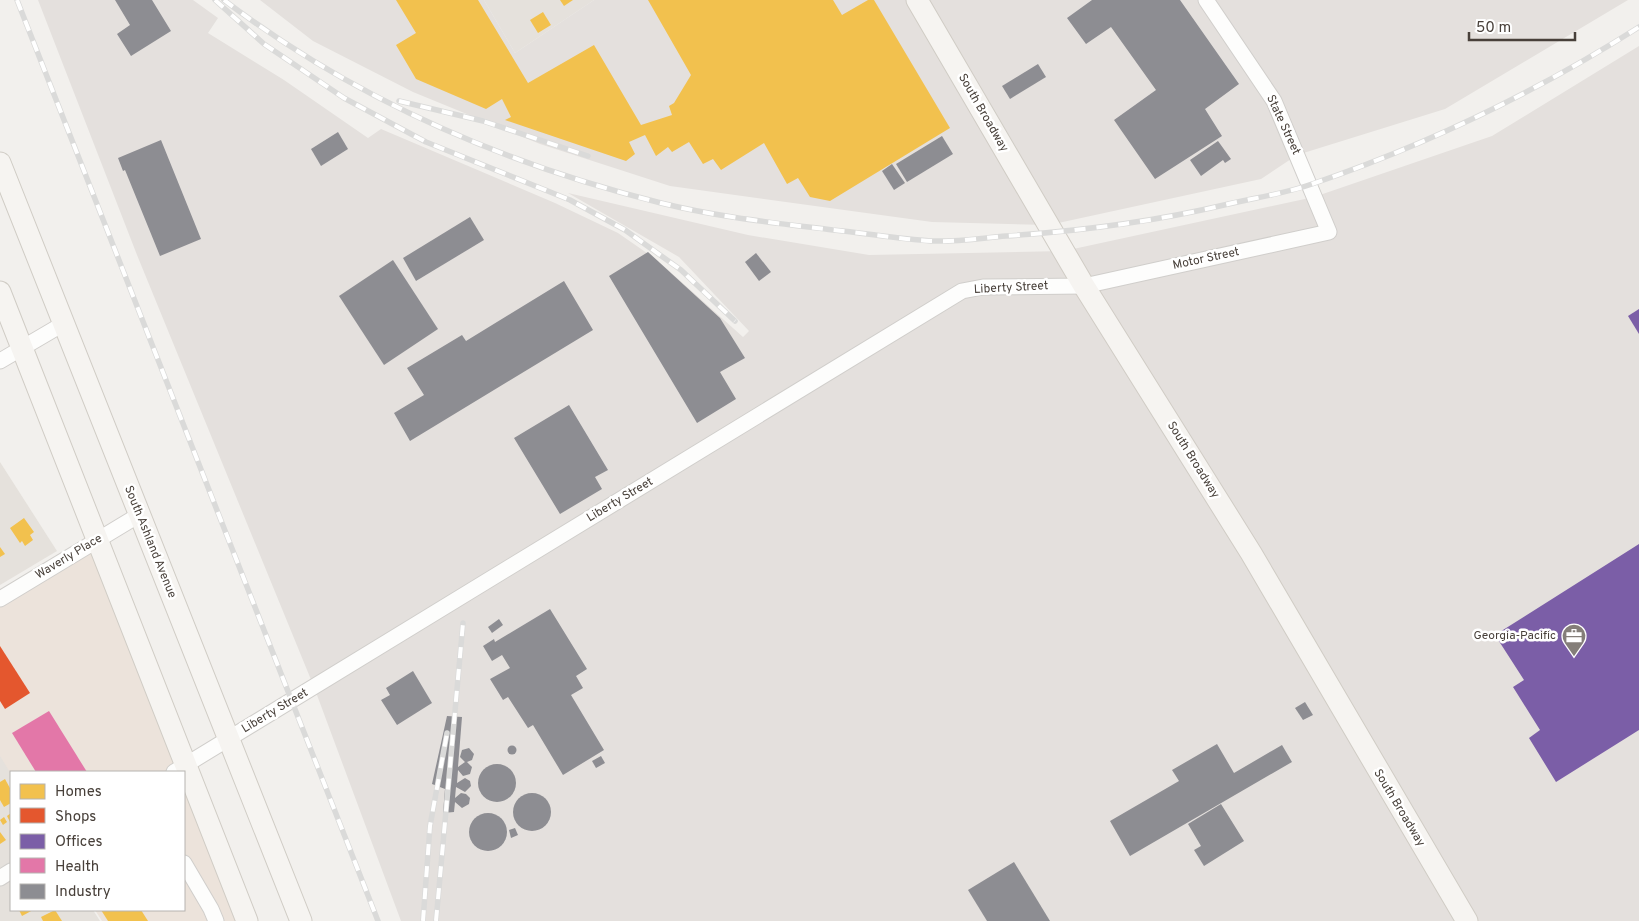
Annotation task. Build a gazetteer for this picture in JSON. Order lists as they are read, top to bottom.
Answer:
{
  "streets": {
    "main road": ["South Broadway", "South Ashland Avenue"],
    "street": [
      "State Street",
      "Motor Street",
      "Liberty Street",
      "Waverly Place"
    ]
  },
  "crossings": [
    ["South Broadway", "Motor Street"],
    ["South Broadway", "Liberty Street"],
    ["State Street", "Motor Street"],
    ["Motor Street", "Liberty Street"],
    ["Liberty Street", "South Ashland Avenue"],
    ["South Ashland Avenue", "Waverly Place"]
  ],
  "places": {
    "office": ["Georgia-Pacific"]
  },
  "legend": [
    "Homes",
    "Shops",
    "Offices",
    "Health",
    "Industry"
  ],
  "scale_bar": "50 m"
}
